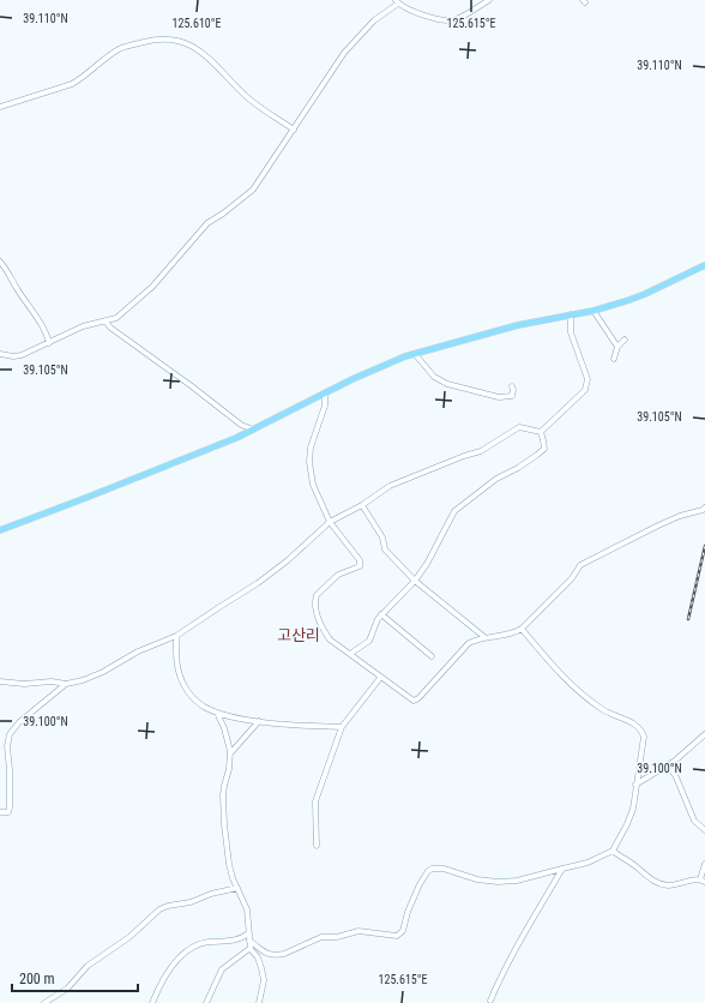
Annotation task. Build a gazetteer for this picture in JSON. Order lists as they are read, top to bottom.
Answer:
{
  "districts": ["고산리"],
  "scale_bar": "200 m",
  "coordinates": [
    "39.110°N",
    "125.610°E",
    "125.615°E",
    "39.105°N",
    "39.100°N"
  ]
}
